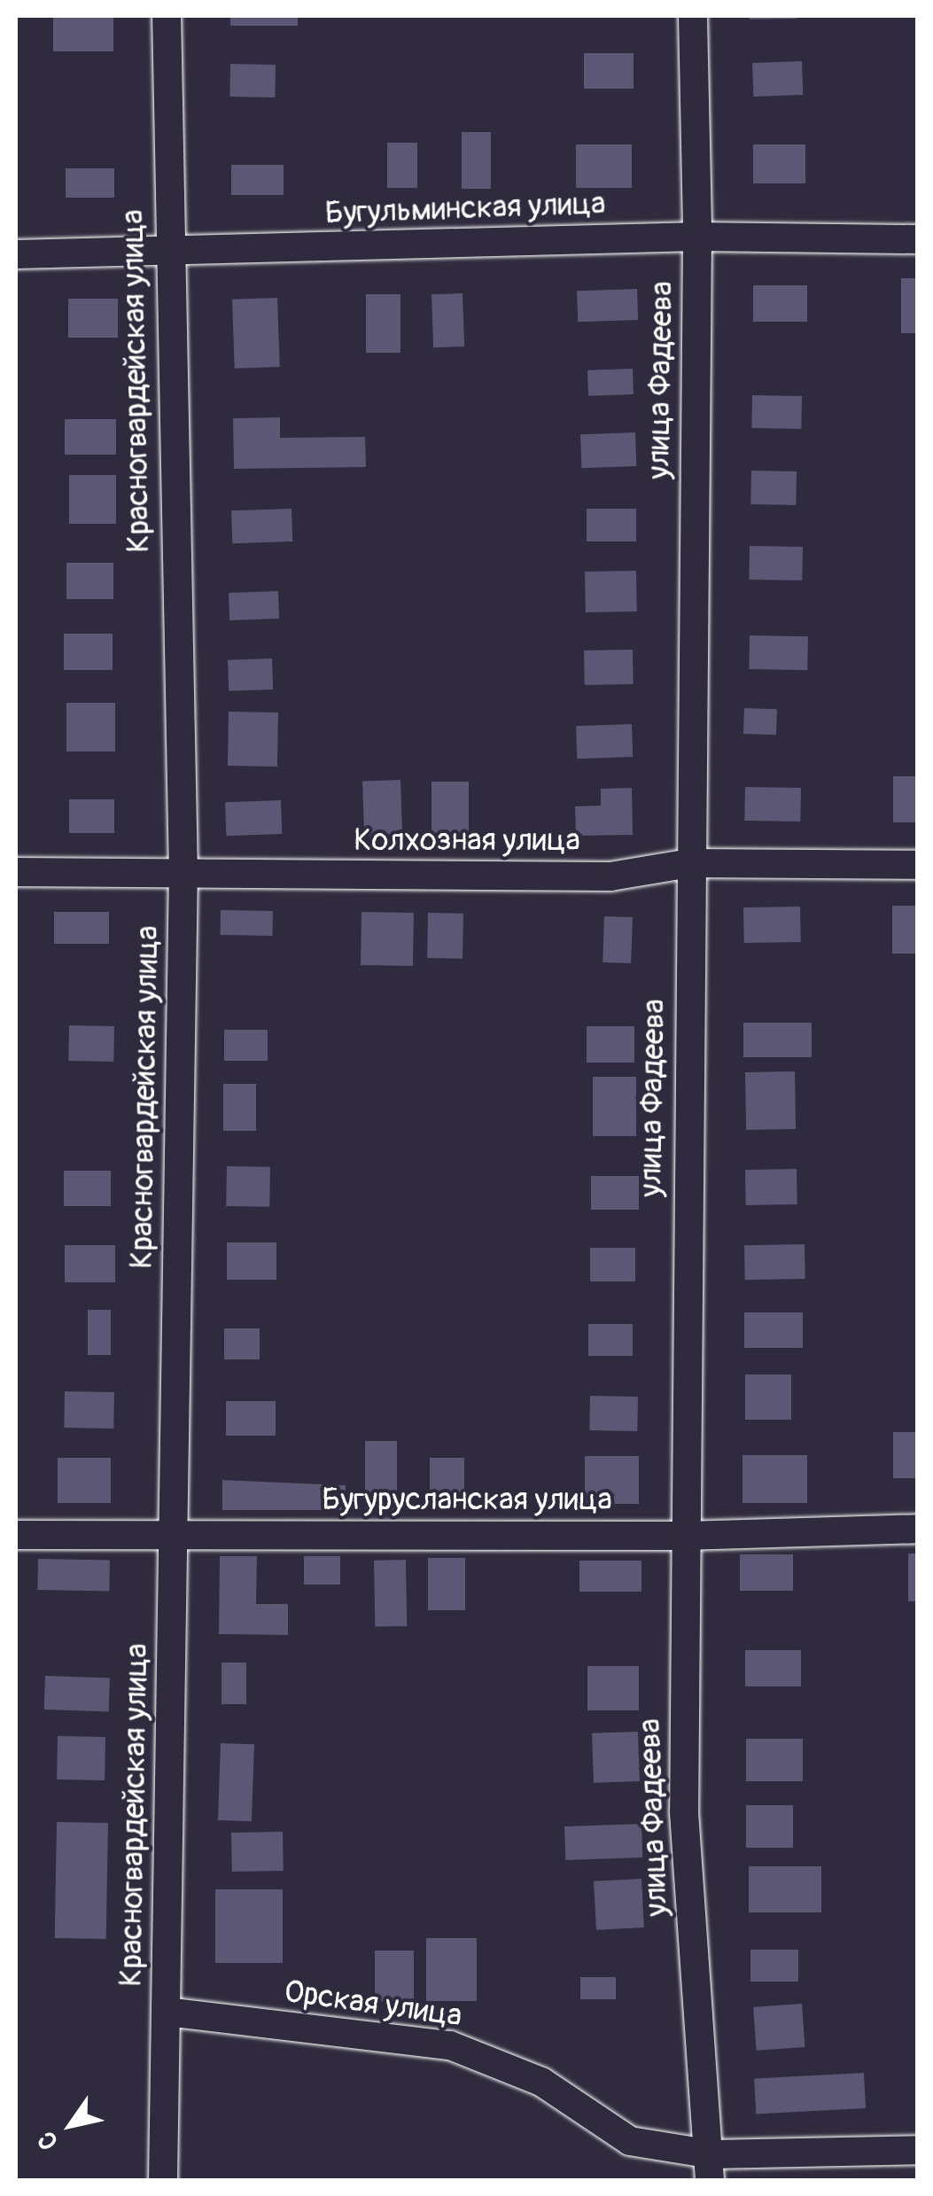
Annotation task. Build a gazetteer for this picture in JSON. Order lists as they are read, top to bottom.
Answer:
{
  "streets": {
    "street": [
      "Бугульминская улица",
      "улица Фадеева",
      "Красногвардейская улица",
      "Колхозная улица",
      "Бугурусланская улица",
      "Орская улица"
    ]
  },
  "crossings": [
    ["Бугульминская улица", "улица Фадеева"],
    ["Бугульминская улица", "Красногвардейская улица"],
    ["улица Фадеева", "Колхозная улица"],
    ["улица Фадеева", "Бугурусланская улица"],
    ["улица Фадеева", "Орская улица"],
    ["Красногвардейская улица", "Колхозная улица"],
    ["Красногвардейская улица", "Бугурусланская улица"],
    ["Красногвардейская улица", "Орская улица"]
  ],
  "north": "bottom left"
}
